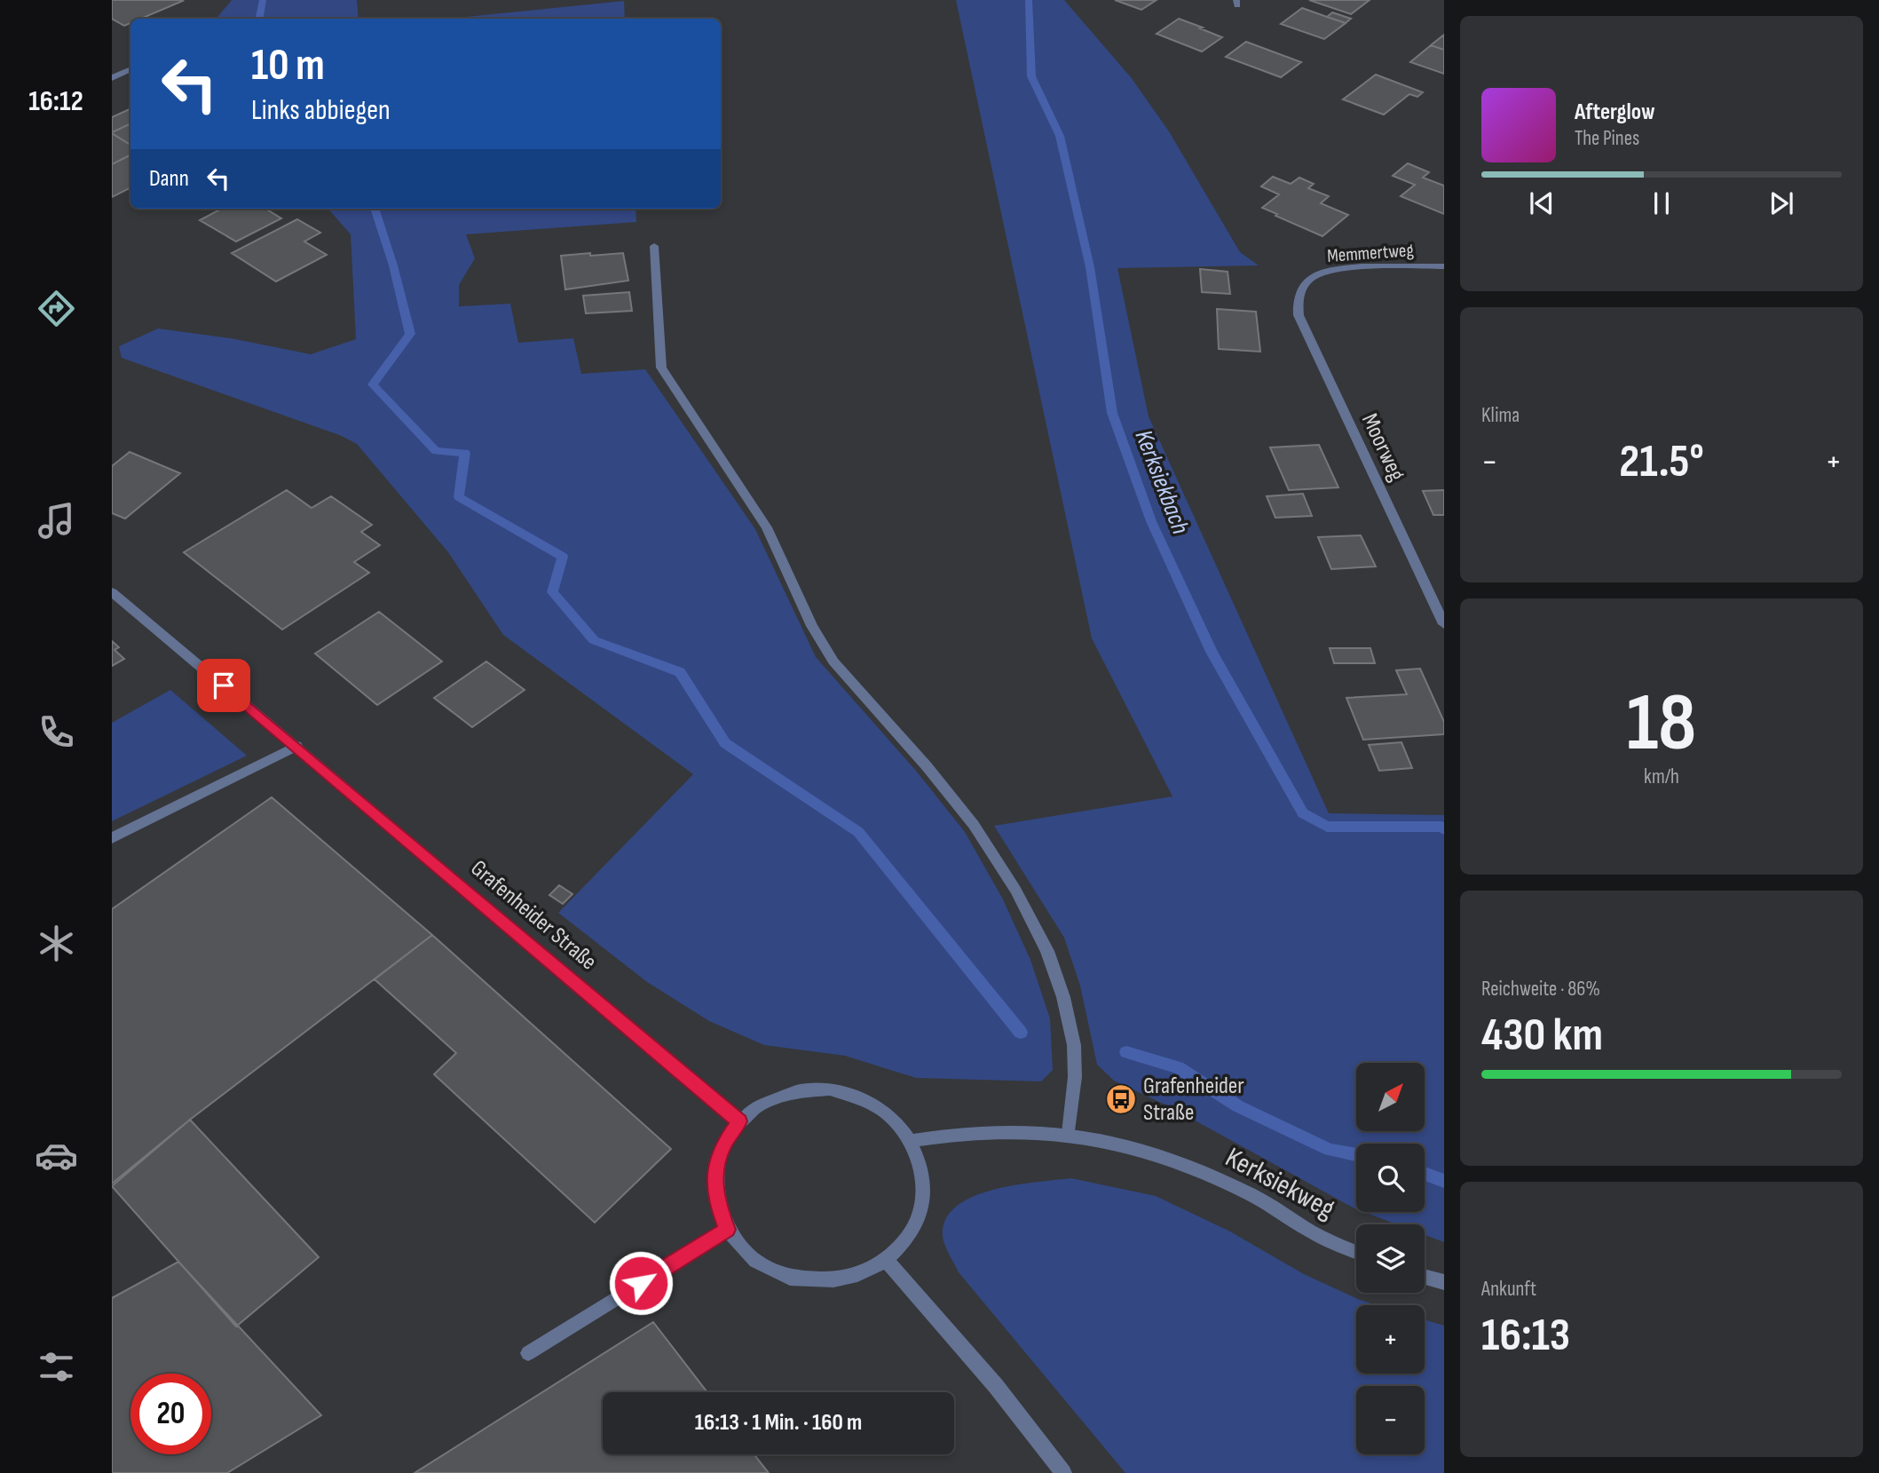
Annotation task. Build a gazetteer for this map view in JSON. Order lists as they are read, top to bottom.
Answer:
{
  "streets": {
    "street": [
      "Memmertweg",
      "Moorweg",
      "Grafenheider Straße",
      "Kerksiekweg"
    ]
  },
  "crossings": [
    ["Memmertweg", "Moorweg"],
    ["Grafenheider Straße", "Kerksiekweg"]
  ],
  "water": ["Kerksiekbach"],
  "places": {
    "bus stop": ["Grafenheider Straße"]
  },
  "north": "top right",
  "page": {
    "tabs": "16:12",
    "turn": ["10 m", "Links abbiegen"],
    "song": ["Afterglow", "The Pines"],
    "then": "Dann",
    "tile": [
      "Klima",
      ["18", "km/h"],
      ["Reichweite · 86%", "430 km"],
      ["Ankunft", "16:13"]
    ],
    "heat": ["−", "21.5°", "+"],
    "map_buttons": ["+", "−"],
    "limit": "20",
    "trip": "16:13 · 1 Min. · 160 m"
  }
}
